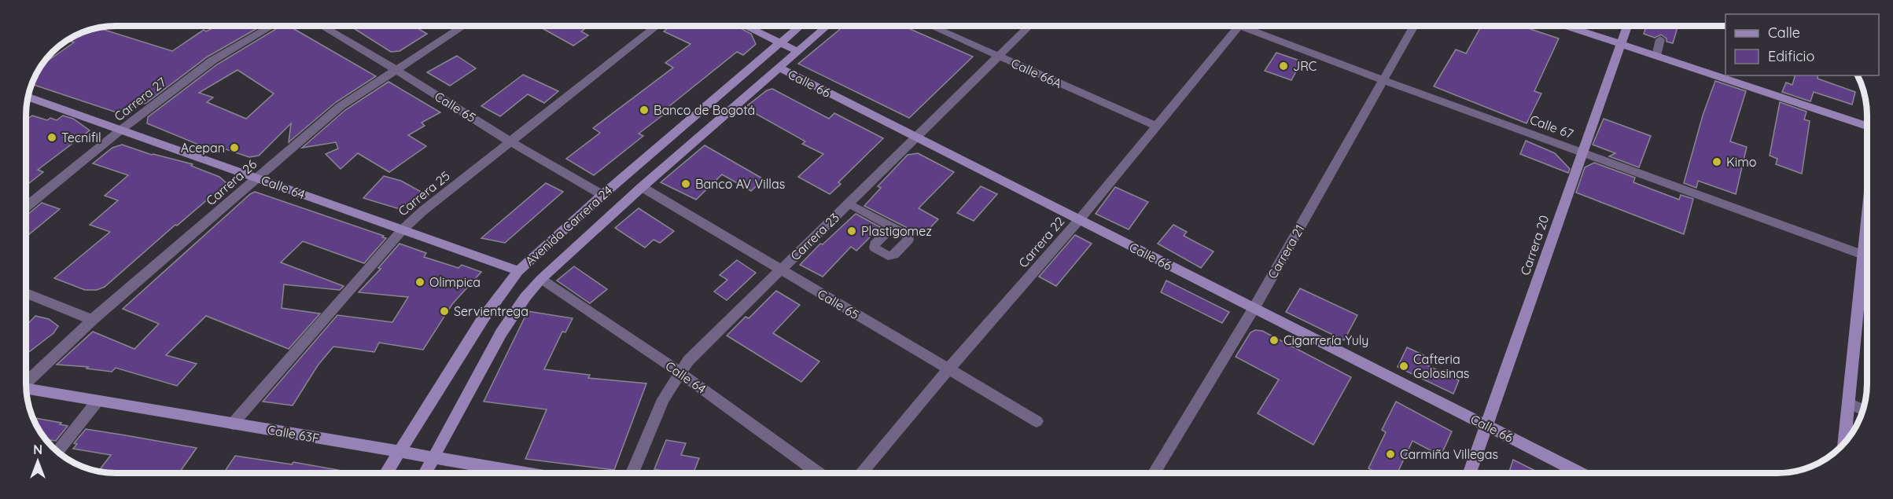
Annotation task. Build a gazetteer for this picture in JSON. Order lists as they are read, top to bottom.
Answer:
{
  "streets": {
    "main road": [
      "Calle 66",
      "Calle 64",
      "Avenida Carrera 24",
      "Carrera 20",
      "Calle 63F"
    ],
    "street": [
      "Calle 66A",
      "Carrera 27",
      "Calle 65",
      "Calle 67",
      "Carrera 26",
      "Carrera 25",
      "Carrera 23",
      "Carrera 22",
      "Carrera 21"
    ]
  },
  "crossings": [
    ["Calle 66A", "Carrera 23"],
    ["Calle 66A", "Carrera 22"],
    ["Calle 66", "Avenida Carrera 24"],
    ["Calle 66", "Carrera 23"],
    ["Calle 66", "Carrera 22"],
    ["Calle 66", "Carrera 20"],
    ["Calle 66", "Carrera 21"],
    ["Carrera 27", "Calle 64"],
    ["Calle 65", "Carrera 26"],
    ["Calle 65", "Carrera 25"],
    ["Calle 65", "Avenida Carrera 24"],
    ["Calle 65", "Carrera 23"],
    ["Calle 65", "Carrera 22"],
    ["Calle 67", "Carrera 20"],
    ["Calle 67", "Carrera 21"],
    ["Carrera 26", "Calle 64"],
    ["Calle 64", "Carrera 25"],
    ["Calle 64", "Avenida Carrera 24"],
    ["Calle 64", "Carrera 23"],
    ["Carrera 25", "Calle 63F"],
    ["Avenida Carrera 24", "Calle 63F"]
  ],
  "places": [
    "JRC",
    "Banco de Bogotá",
    "Tecnifil",
    "Acepan",
    "Kimo",
    "Banco AV Villas",
    "Plastigomez",
    "Olimpica",
    "Servientrega",
    "Cigarrería Yuly",
    "Cafteria Golosinas",
    "Carmiña Villegas"
  ],
  "legend": ["Calle", "Edificio"],
  "north": "top"
}
